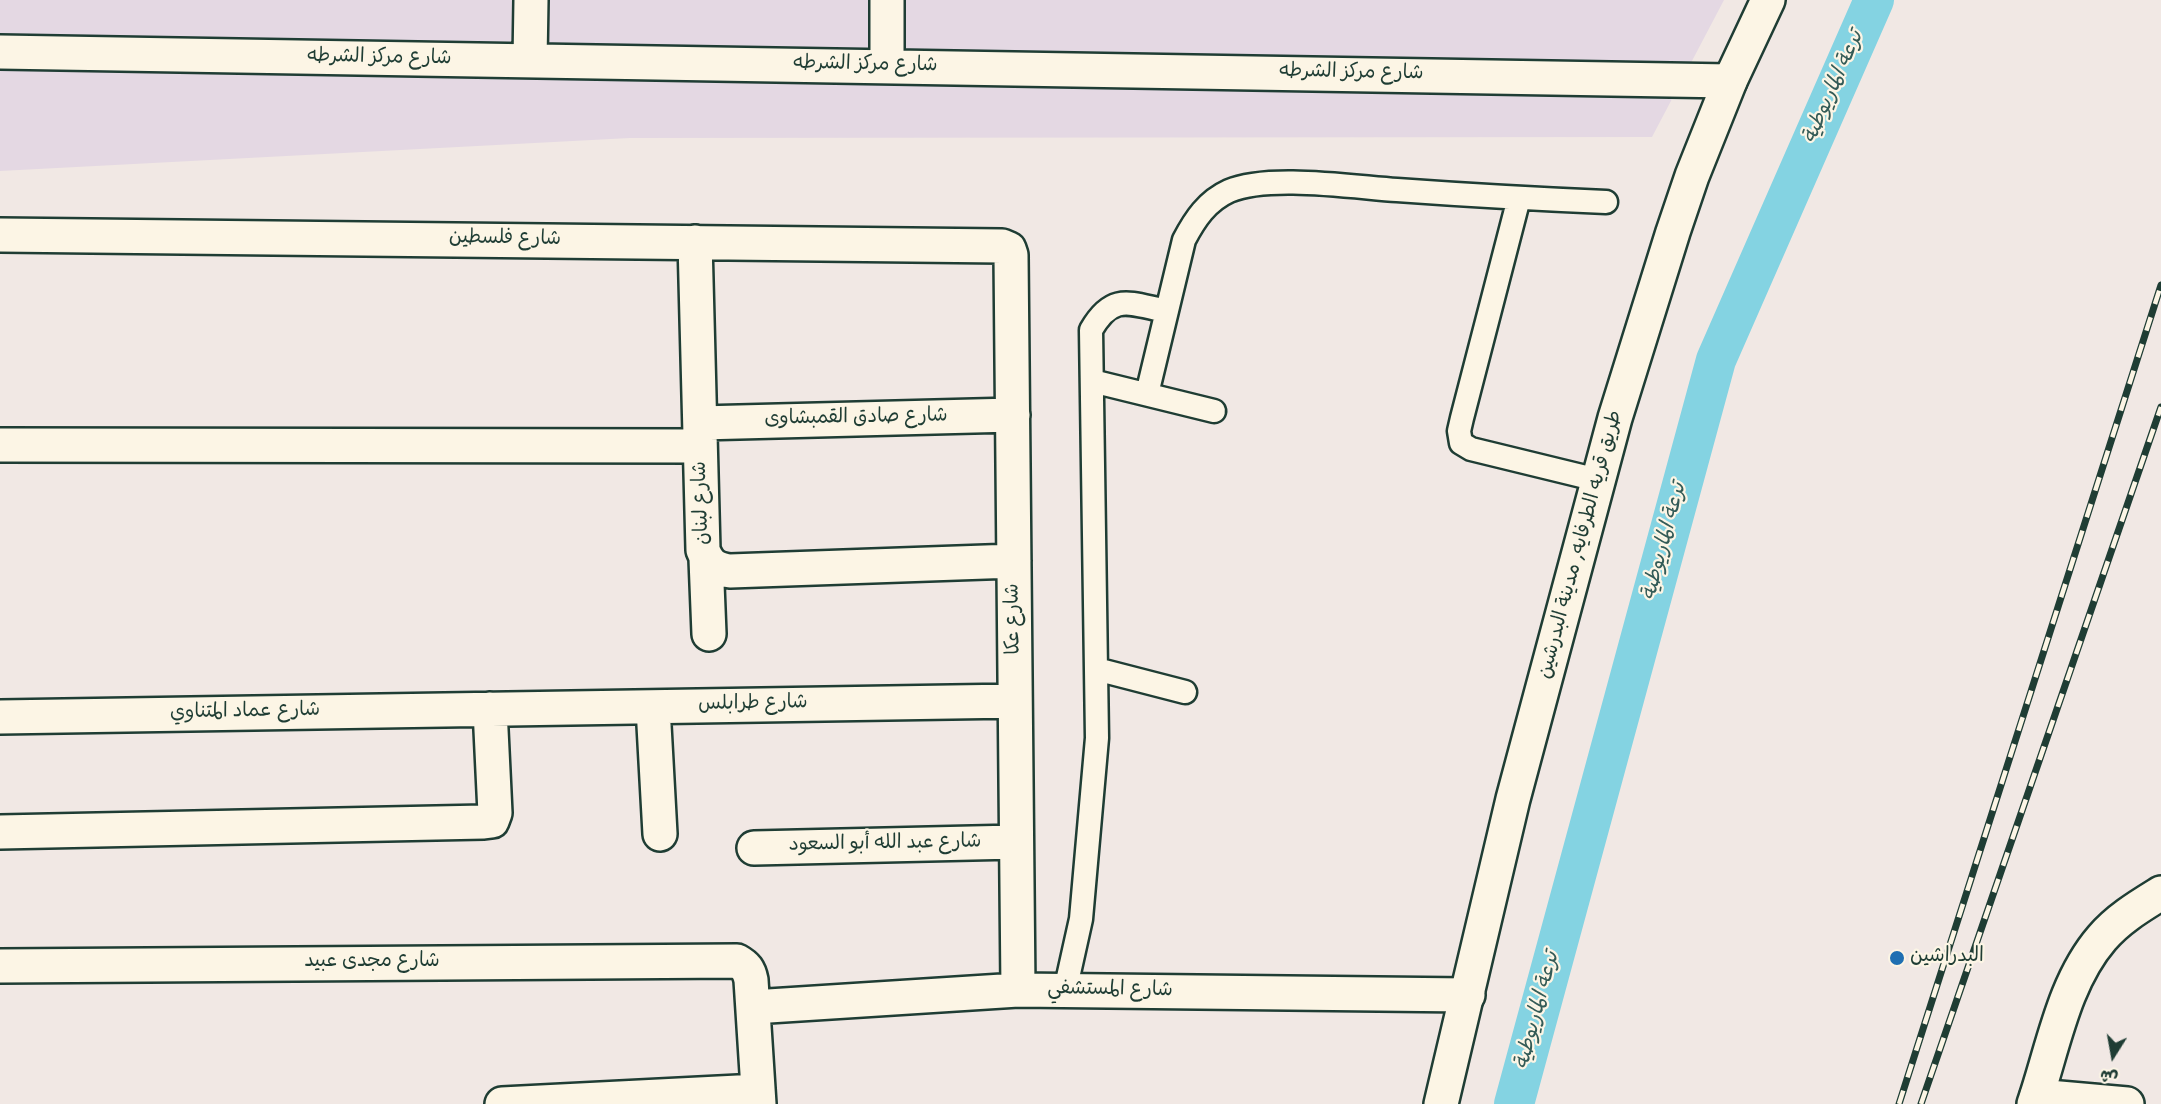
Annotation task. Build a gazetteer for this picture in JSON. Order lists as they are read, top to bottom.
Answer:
{
  "streets": {
    "street": [
      "شارع مركز الشرطه",
      "شارع فلسطين",
      "شارع صادق القمبشاوى",
      "شارع لبنان",
      "طريق قريه الطرفايه, مدينة البدرشين",
      "شارع عكا",
      "شارع طرابلس",
      "شارع عماد المتناوي",
      "شارع عبد الله أبو السعود",
      "شارع مجدى عبيد",
      "شارع المستشفي"
    ]
  },
  "crossings": [
    ["شارع مركز الشرطه", "طريق قريه الطرفايه, مدينة البدرشين"],
    ["شارع فلسطين", "شارع لبنان"],
    ["شارع فلسطين", "شارع عكا"],
    ["شارع صادق القمبشاوى", "شارع لبنان"],
    ["شارع صادق القمبشاوى", "شارع عكا"],
    ["شارع لبنان", "شارع عكا"],
    ["طريق قريه الطرفايه, مدينة البدرشين", "شارع المستشفي"],
    ["شارع عكا", "شارع طرابلس"],
    ["شارع عكا", "شارع عبد الله أبو السعود"],
    ["شارع عكا", "شارع المستشفي"],
    ["شارع طرابلس", "شارع عماد المتناوي"],
    ["شارع مجدى عبيد", "شارع المستشفي"]
  ],
  "water": ["ترعة الماريوطية"],
  "places": ["البدراشين"],
  "north": "bottom"
}
